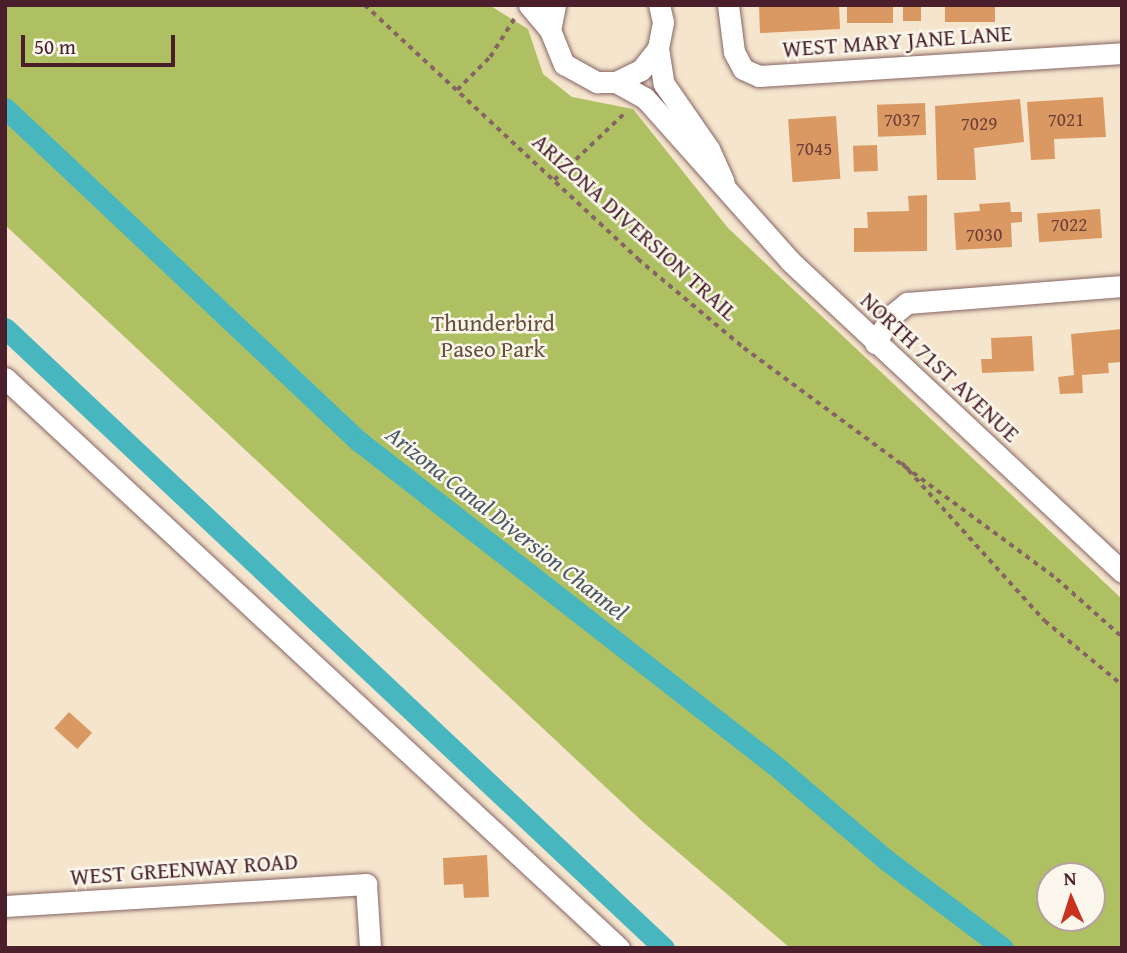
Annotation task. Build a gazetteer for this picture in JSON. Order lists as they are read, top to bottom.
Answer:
{
  "streets": {
    "street": ["WEST MARY JANE LANE", "NORTH 71ST AVENUE", "WEST GREENWAY ROAD"],
    "path": ["ARIZONA DIVERSION TRAIL"]
  },
  "water": ["Arizona Canal Diversion Channel"],
  "parks": ["Thunderbird Paseo Park"],
  "house_numbers": [
    "7037",
    "7021",
    "7029",
    "7045",
    "7022",
    "7030"
  ],
  "scale_bar": "50 m",
  "north": "top"
}
